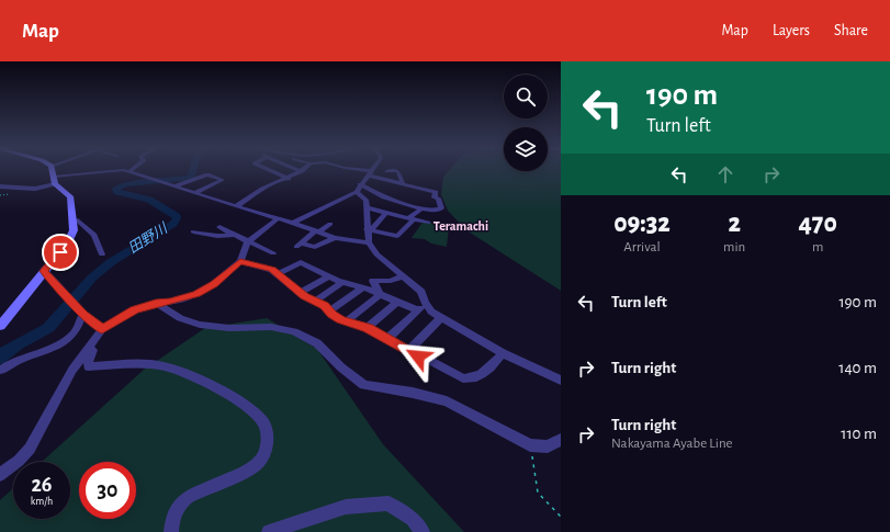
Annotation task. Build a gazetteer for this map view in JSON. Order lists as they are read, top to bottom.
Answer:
{
  "districts": ["Teramachi"],
  "water": ["田野川"],
  "page": {
    "header": "Map",
    "nav": ["Map", "Layers", "Share"],
    "turn": ["190 m", "Turn left"],
    "eta": [
      "09:32",
      "Arrival",
      "2",
      "min",
      "470",
      "m"
    ],
    "list": [
      {
        "name": "Turn left",
        "value": "190 m"
      },
      {
        "name": "Turn right",
        "value": "140 m"
      },
      {
        "name": "Turn right",
        "note": "Nakayama Ayabe Line",
        "value": "110 m"
      }
    ],
    "speed": "26 km/h",
    "limit": "30"
  }
}
